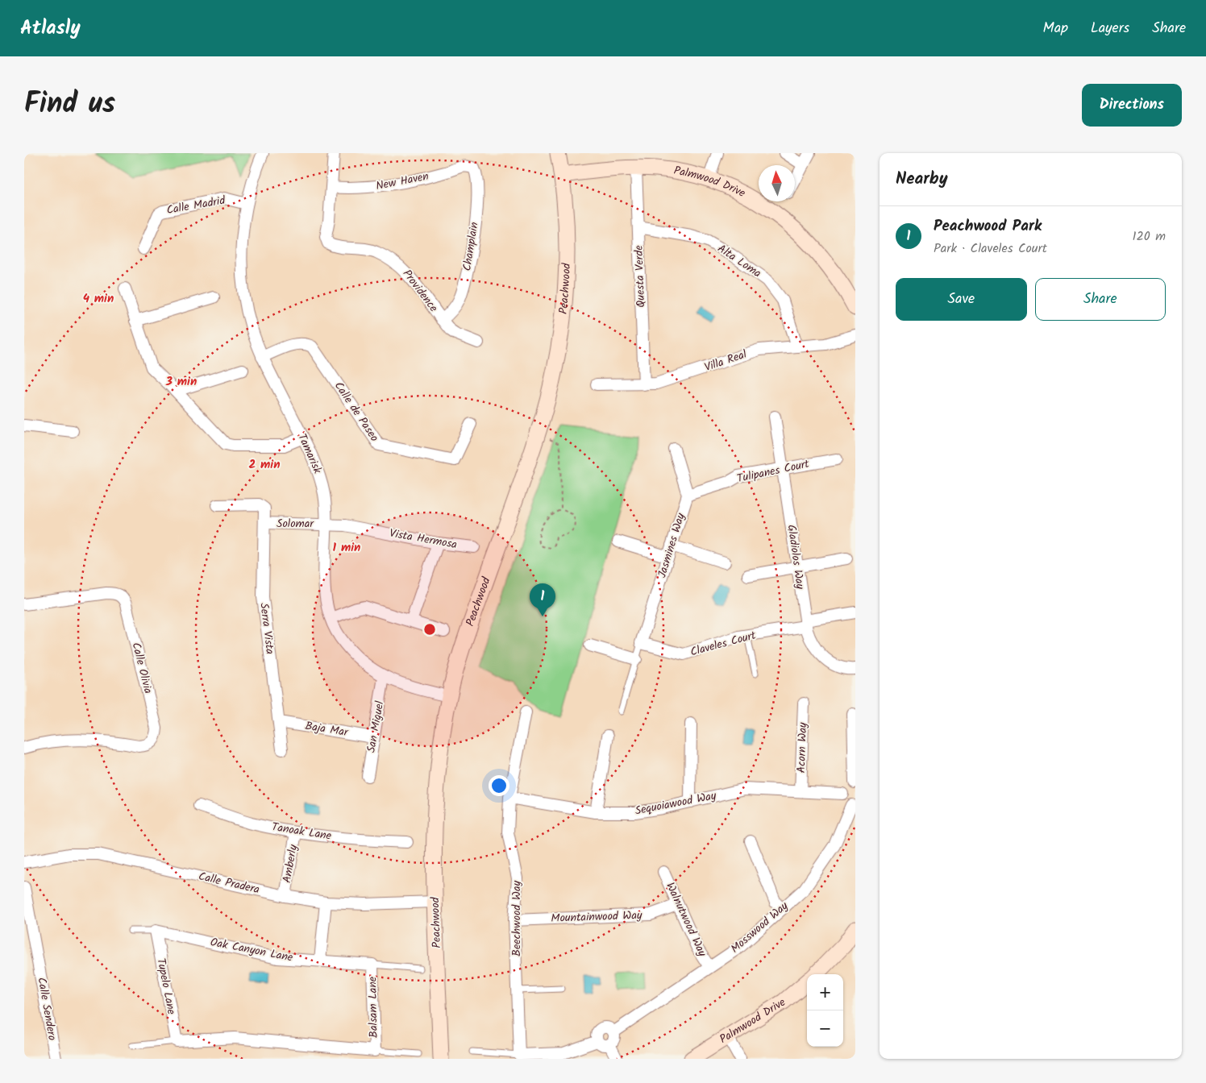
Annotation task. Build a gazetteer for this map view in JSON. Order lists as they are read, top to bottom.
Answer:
{
  "streets": {
    "street": [
      "New Haven",
      "Palmwood Drive",
      "Calle Madrid",
      "Champlain",
      "Alta Loma",
      "Questa Verde",
      "Peachwood",
      "Providence",
      "Villa Real",
      "Calle de Paseo",
      "Tamarisk",
      "Tulipanes Court",
      "Solomar",
      "Vista Hermosa",
      "Jasmines Way",
      "Gladiolos Way",
      "Serra Vista",
      "Claveles Court",
      "Calle Olivia",
      "San Miguel",
      "Baja Mar",
      "Acorn Way",
      "Sequoiawood Way",
      "Tanoak Lane",
      "Amberly",
      "Calle Pradera",
      "Mountainwood Way",
      "Beechwood Way",
      "Walnutwood Way",
      "Mosswood Way",
      "Oak Canyon Lane",
      "Tupelo Lane",
      "Balsam Lane",
      "Calle Sendero"
    ]
  },
  "crossings": [
    ["New Haven", "Champlain"],
    ["New Haven", "Providence"],
    ["Palmwood Drive", "Questa Verde"],
    ["Palmwood Drive", "Peachwood"],
    ["Calle Madrid", "Tamarisk"],
    ["Champlain", "Providence"],
    ["Alta Loma", "Questa Verde"],
    ["Alta Loma", "Villa Real"],
    ["Questa Verde", "Villa Real"],
    ["Peachwood", "Tamarisk"],
    ["Peachwood", "Calle Pradera"],
    ["Calle de Paseo", "Tamarisk"],
    ["Tamarisk", "Solomar"],
    ["Tamarisk", "Vista Hermosa"],
    ["Tamarisk", "San Miguel"],
    ["Tulipanes Court", "Jasmines Way"],
    ["Tulipanes Court", "Gladiolos Way"],
    ["Solomar", "Vista Hermosa"],
    ["Solomar", "Serra Vista"],
    ["Jasmines Way", "Claveles Court"],
    ["Gladiolos Way", "Claveles Court"],
    ["Serra Vista", "Baja Mar"],
    ["San Miguel", "Baja Mar"],
    ["Acorn Way", "Sequoiawood Way"],
    ["Sequoiawood Way", "Beechwood Way"],
    ["Tanoak Lane", "Amberly"],
    ["Amberly", "Calle Pradera"],
    ["Mountainwood Way", "Beechwood Way"],
    ["Mountainwood Way", "Walnutwood Way"],
    ["Walnutwood Way", "Mosswood Way"],
    ["Oak Canyon Lane", "Tupelo Lane"],
    ["Oak Canyon Lane", "Balsam Lane"]
  ],
  "north": "top",
  "page": {
    "header": "Atlasly",
    "nav": ["Map", "Layers", "Share"],
    "title": "Find us",
    "buttons": [
      "Directions",
      ["Save", "Share"]
    ],
    "heading": "Nearby",
    "list": [
      {
        "mark": "1",
        "name": "Peachwood Park",
        "note": "Park · Claveles Court",
        "value": "120 m"
      }
    ],
    "pins": "1",
    "map_buttons": ["+", "−"]
  },
  "rings": [
    "4 min",
    "3 min",
    "2 min",
    "1 min"
  ]
}
